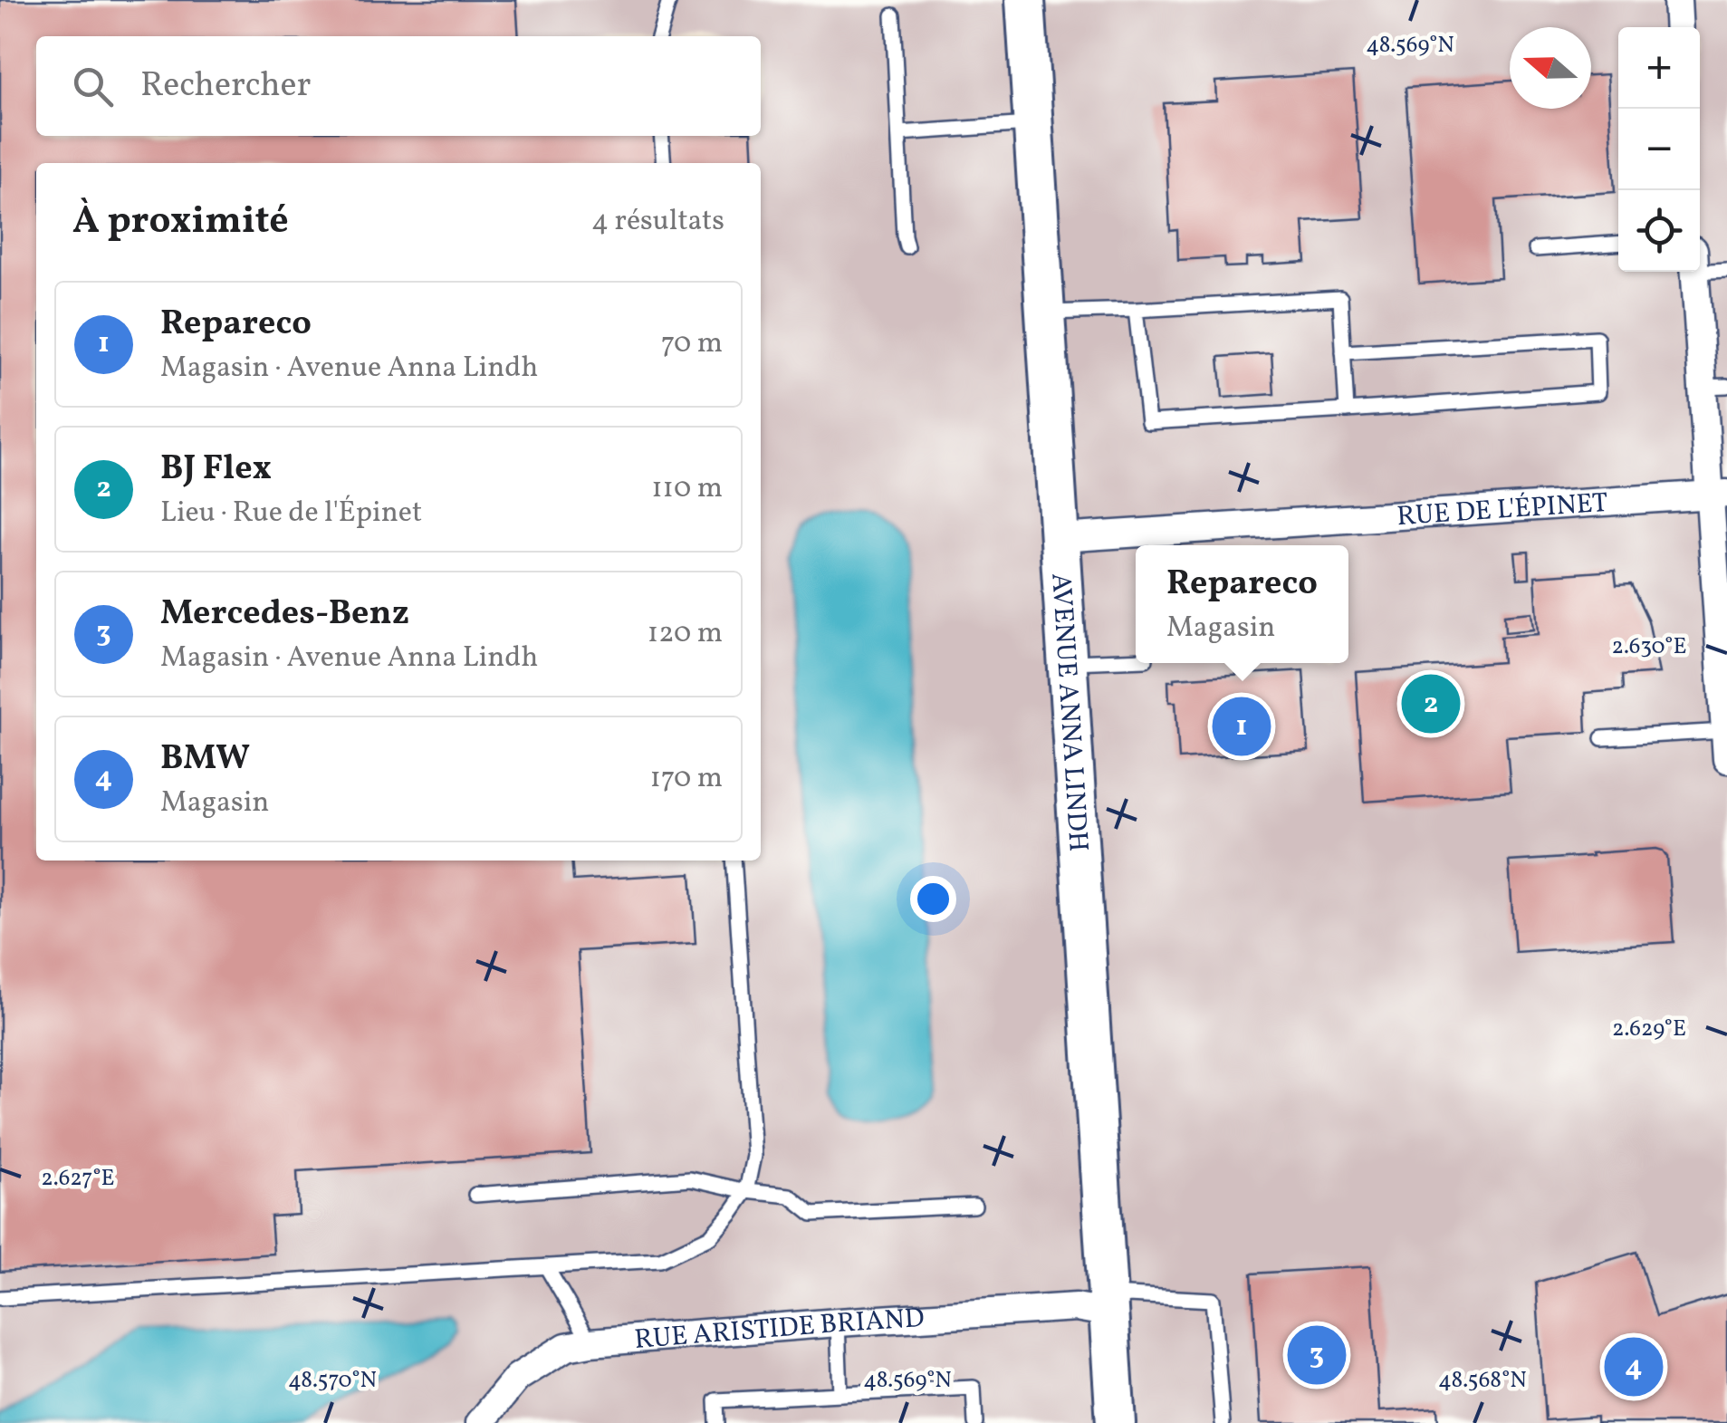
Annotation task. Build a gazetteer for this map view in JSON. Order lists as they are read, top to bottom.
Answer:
{
  "streets": {
    "main road": ["AVENUE ANNA LINDH"],
    "street": ["RUE DE L'ÉPINET", "RUE ARISTIDE BRIAND"]
  },
  "crossings": [
    ["RUE DE L'ÉPINET", "AVENUE ANNA LINDH"],
    ["AVENUE ANNA LINDH", "RUE ARISTIDE BRIAND"]
  ],
  "north": "left",
  "page": {
    "map_buttons": ["+", "−"],
    "search": "Rechercher",
    "heading": ["À proximité", "4 résultats"],
    "list": [
      {
        "mark": "1",
        "name": "Repareco",
        "note": "Magasin · Avenue Anna Lindh",
        "value": "70 m"
      },
      {
        "mark": "2",
        "name": "BJ Flex",
        "note": "Lieu · Rue de l'Épinet",
        "value": "110 m"
      },
      {
        "mark": "3",
        "name": "Mercedes-Benz",
        "note": "Magasin · Avenue Anna Lindh",
        "value": "120 m"
      },
      {
        "mark": "4",
        "name": "BMW",
        "note": "Magasin",
        "value": "170 m"
      }
    ],
    "popup": ["Repareco", "Magasin"],
    "pins": [
      "2",
      "1",
      "3",
      "4"
    ]
  },
  "coordinates": [
    "48.569°N",
    "2.630°E",
    "2.629°E",
    "2.627°E",
    "48.570°N",
    "48.568°N"
  ]
}
